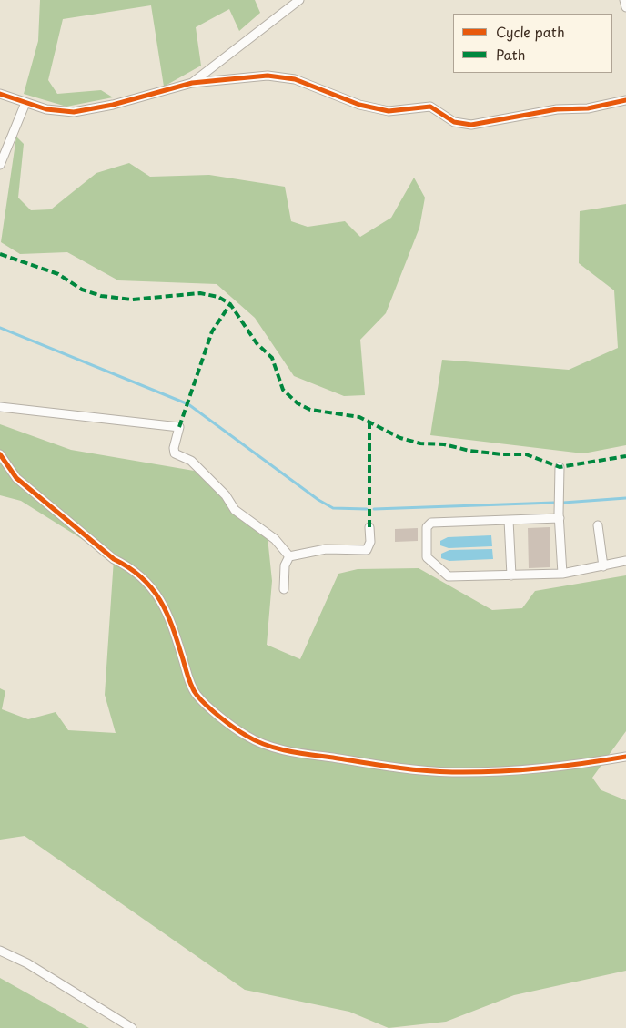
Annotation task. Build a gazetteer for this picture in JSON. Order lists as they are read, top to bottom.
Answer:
{
  "legend": ["Cycle path", "Path"]
}
